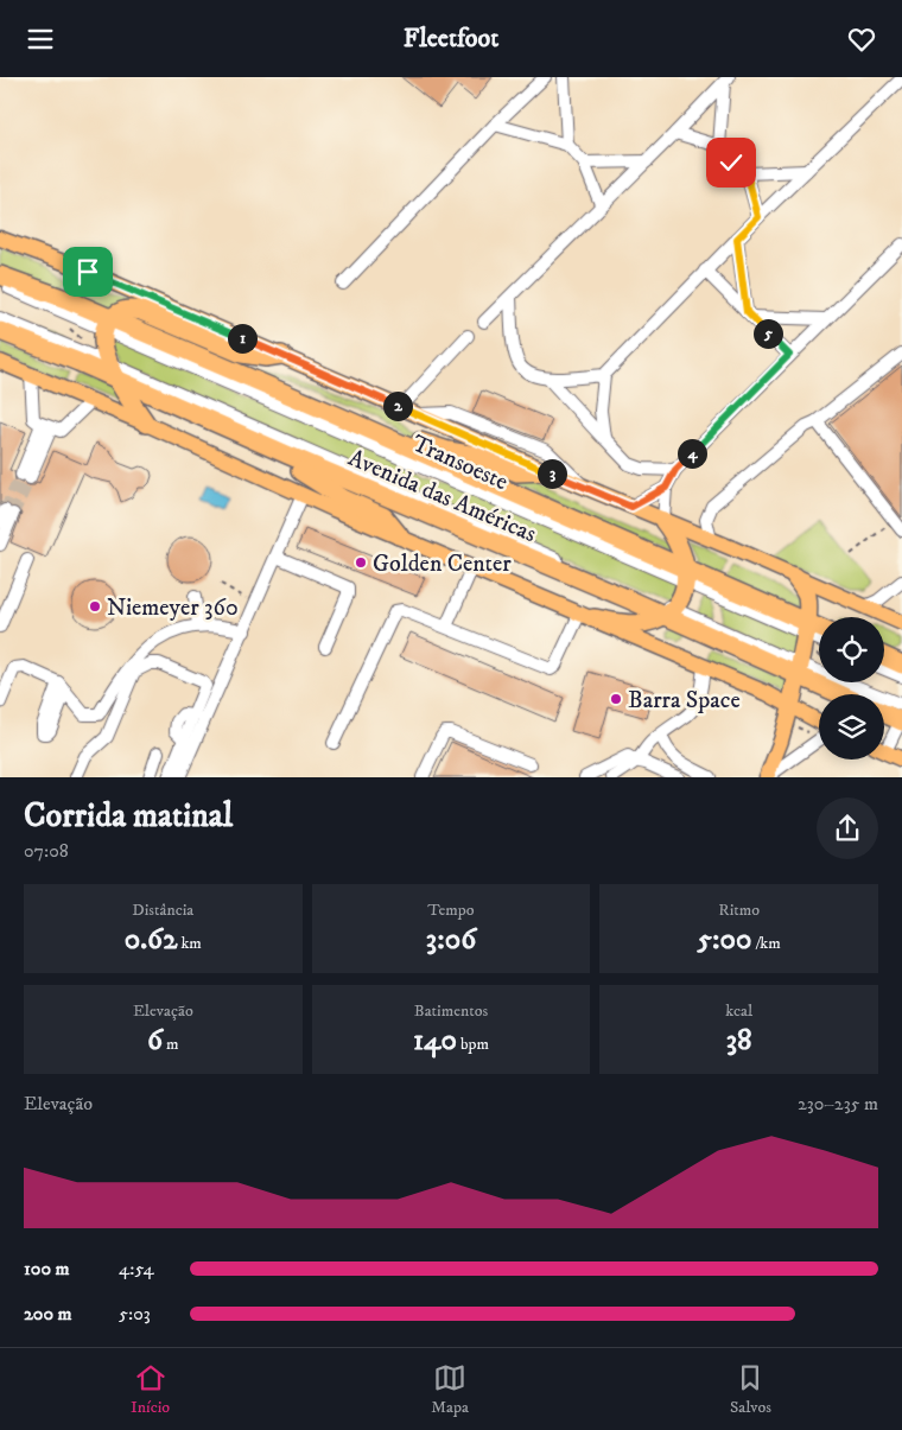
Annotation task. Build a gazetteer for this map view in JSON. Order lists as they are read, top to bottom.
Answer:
{
  "streets": {
    "highway": ["Avenida das Américas"],
    "street": ["Transoeste"]
  },
  "crossings": [
    ["Transoeste", "Avenida das Américas"]
  ],
  "places": ["Golden Center", "Niemeyer 360", "Barra Space"],
  "page": {
    "header": "Fleetfoot",
    "pins": [
      "5",
      "1",
      "2",
      "4",
      "3"
    ],
    "heading": ["Corrida matinal", "07:08"],
    "stats": [
      ["Distância", "0.62 km"],
      ["Tempo", "3:06"],
      ["Ritmo", "5:00 /km"],
      ["Elevação", "6 m"],
      ["Batimentos", "140 bpm"],
      ["kcal", "38"]
    ],
    "chart": ["Elevação", "230–235 m"],
    "list": [
      {
        "name": "100 m",
        "note": "4:54"
      },
      {
        "name": "200 m",
        "note": "5:03"
      }
    ],
    "tabs": ["Início", "Mapa", "Salvos"]
  }
}
